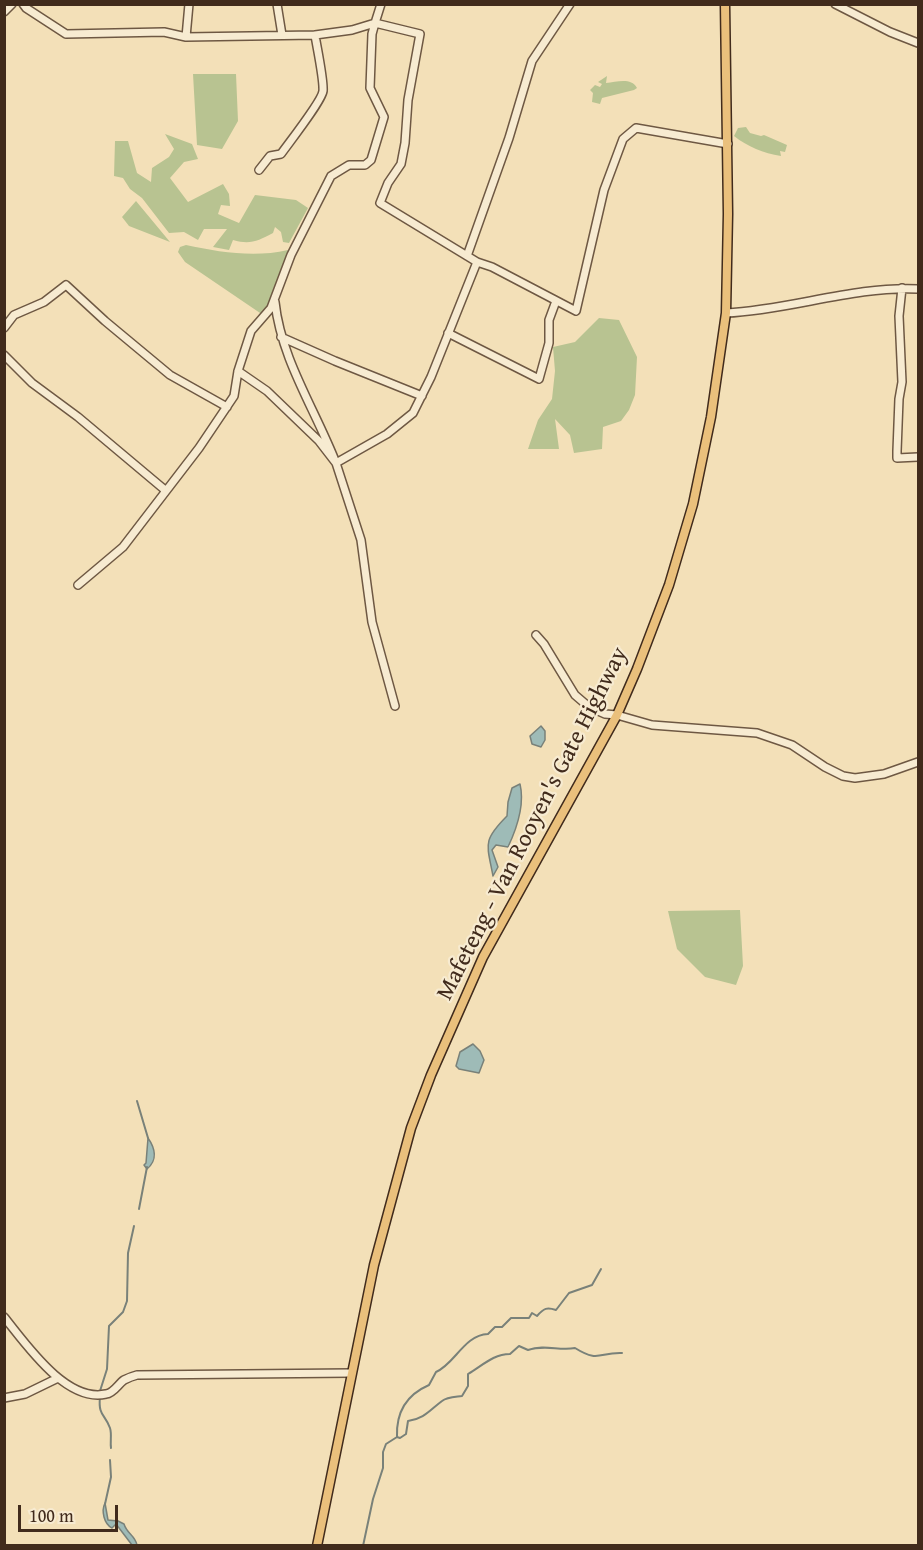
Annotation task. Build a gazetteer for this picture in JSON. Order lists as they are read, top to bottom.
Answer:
{
  "streets": {
    "main road": ["Mafeteng - Van Rooyen's Gate Highway"]
  },
  "scale_bar": "100 m"
}
